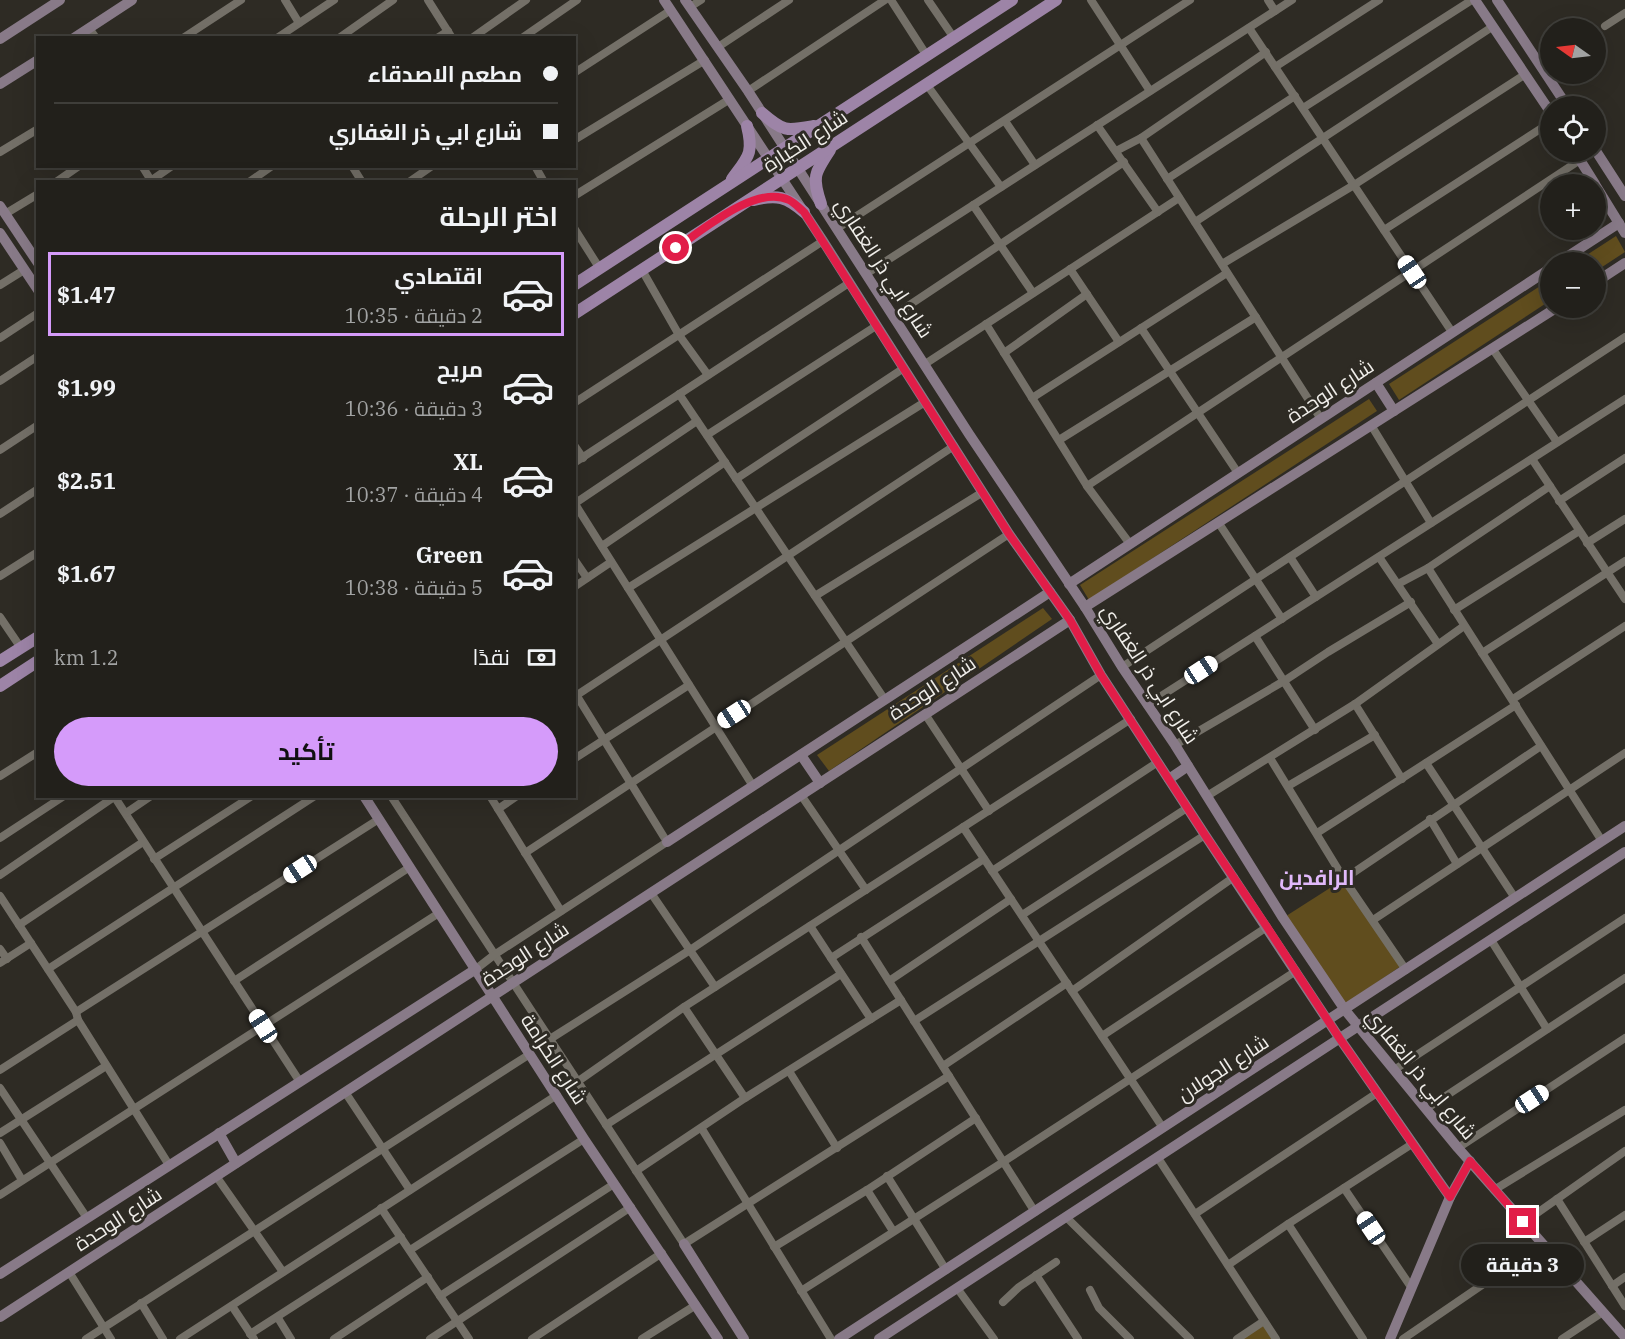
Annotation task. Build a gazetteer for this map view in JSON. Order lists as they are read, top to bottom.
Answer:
{
  "streets": {
    "main road": ["شارع الكيارة"],
    "street": [
      "شارع ابي ذر الغفاري",
      "شارع الوحدة",
      "شارع الكرامة",
      "شارع الجولان"
    ]
  },
  "crossings": [
    ["شارع الكيارة", "شارع ابي ذر الغفاري"],
    ["شارع ابي ذر الغفاري", "شارع الوحدة"],
    ["شارع ابي ذر الغفاري", "شارع الجولان"],
    ["شارع الوحدة", "شارع الكرامة"]
  ],
  "districts": ["الرافدين"],
  "north": "left",
  "page": {
    "map_buttons": ["+", "−"],
    "banner": ["مطعم الاصدقاء", "شارع ابي ذر الغفاري"],
    "heading": "اختر الرحلة",
    "list": [
      {
        "name": "اقتصادي",
        "note": "2 دقيقة · 10:35",
        "value": "$1.47"
      },
      {
        "name": "مريح",
        "note": "3 دقيقة · 10:36",
        "value": "$1.99"
      },
      {
        "name": "XL",
        "note": "4 دقيقة · 10:37",
        "value": "$2.51"
      },
      {
        "name": "Green",
        "note": "5 دقيقة · 10:38",
        "value": "$1.67"
      }
    ],
    "pay": ["نقدًا", "1.2 km"],
    "buttons": "تأكيد",
    "bubble": "3 دقيقة"
  }
}
